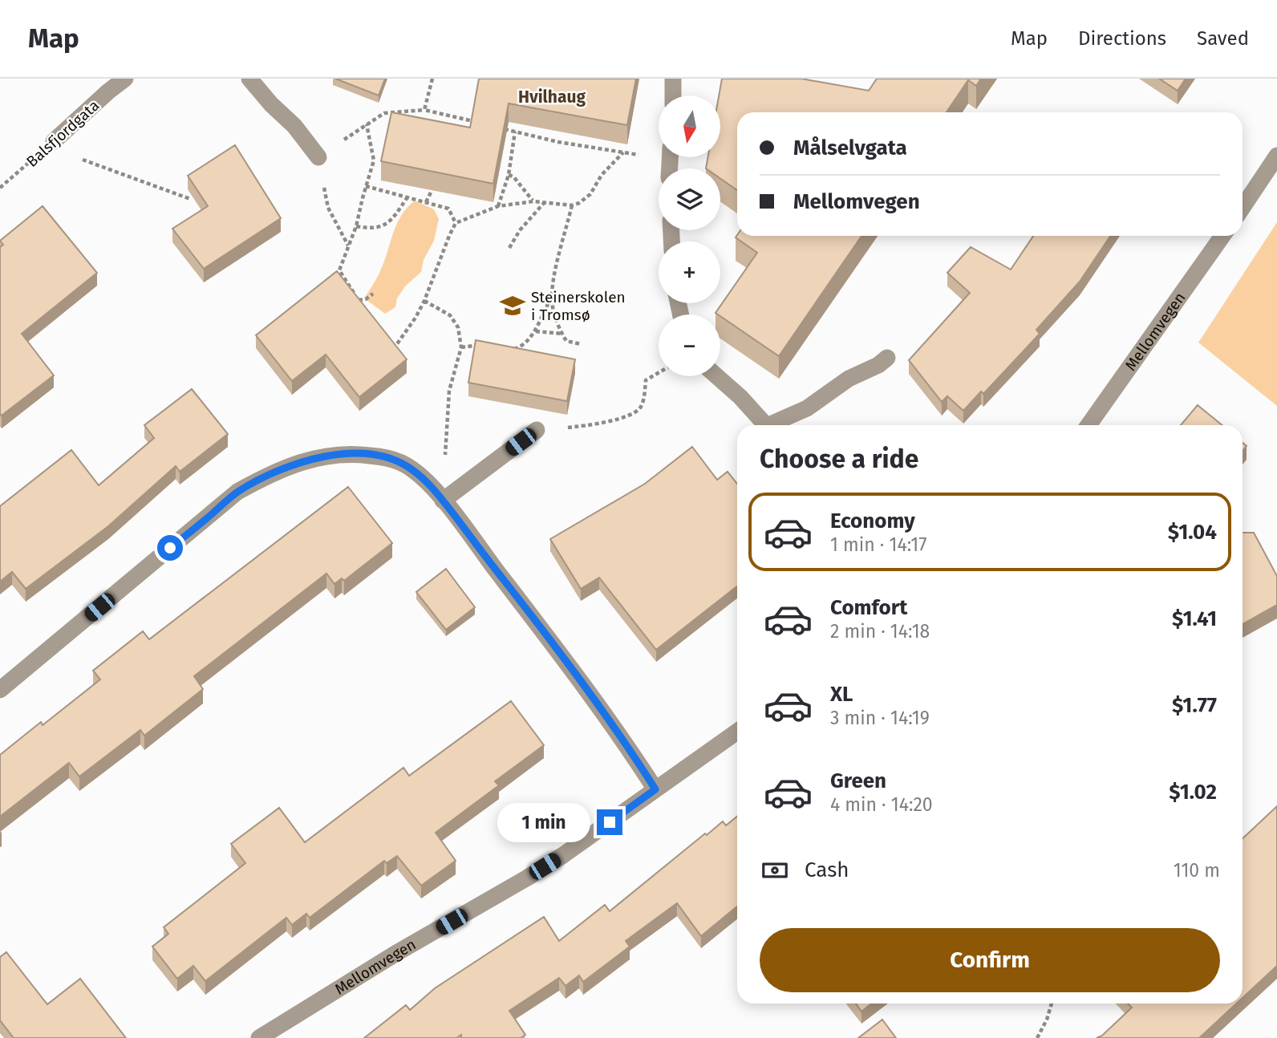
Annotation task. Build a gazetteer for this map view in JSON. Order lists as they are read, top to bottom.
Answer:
{
  "streets": {
    "street": ["Balsfjordgata", "Mellomvegen"]
  },
  "districts": ["Hvilhaug"],
  "places": {
    "school or university": ["Steinerskolen i Tromsø"]
  },
  "north": "bottom",
  "page": {
    "header": "Map",
    "nav": ["Map", "Directions", "Saved"],
    "map_buttons": ["+", "−"],
    "banner": ["Målselvgata", "Mellomvegen"],
    "heading": "Choose a ride",
    "list": [
      {
        "name": "Economy",
        "note": "1 min · 14:17",
        "value": "$1.04"
      },
      {
        "name": "Comfort",
        "note": "2 min · 14:18",
        "value": "$1.41"
      },
      {
        "name": "XL",
        "note": "3 min · 14:19",
        "value": "$1.77"
      },
      {
        "name": "Green",
        "note": "4 min · 14:20",
        "value": "$1.02"
      }
    ],
    "bubble": "1 min",
    "pay": ["Cash", "110 m"],
    "buttons": "Confirm"
  }
}
